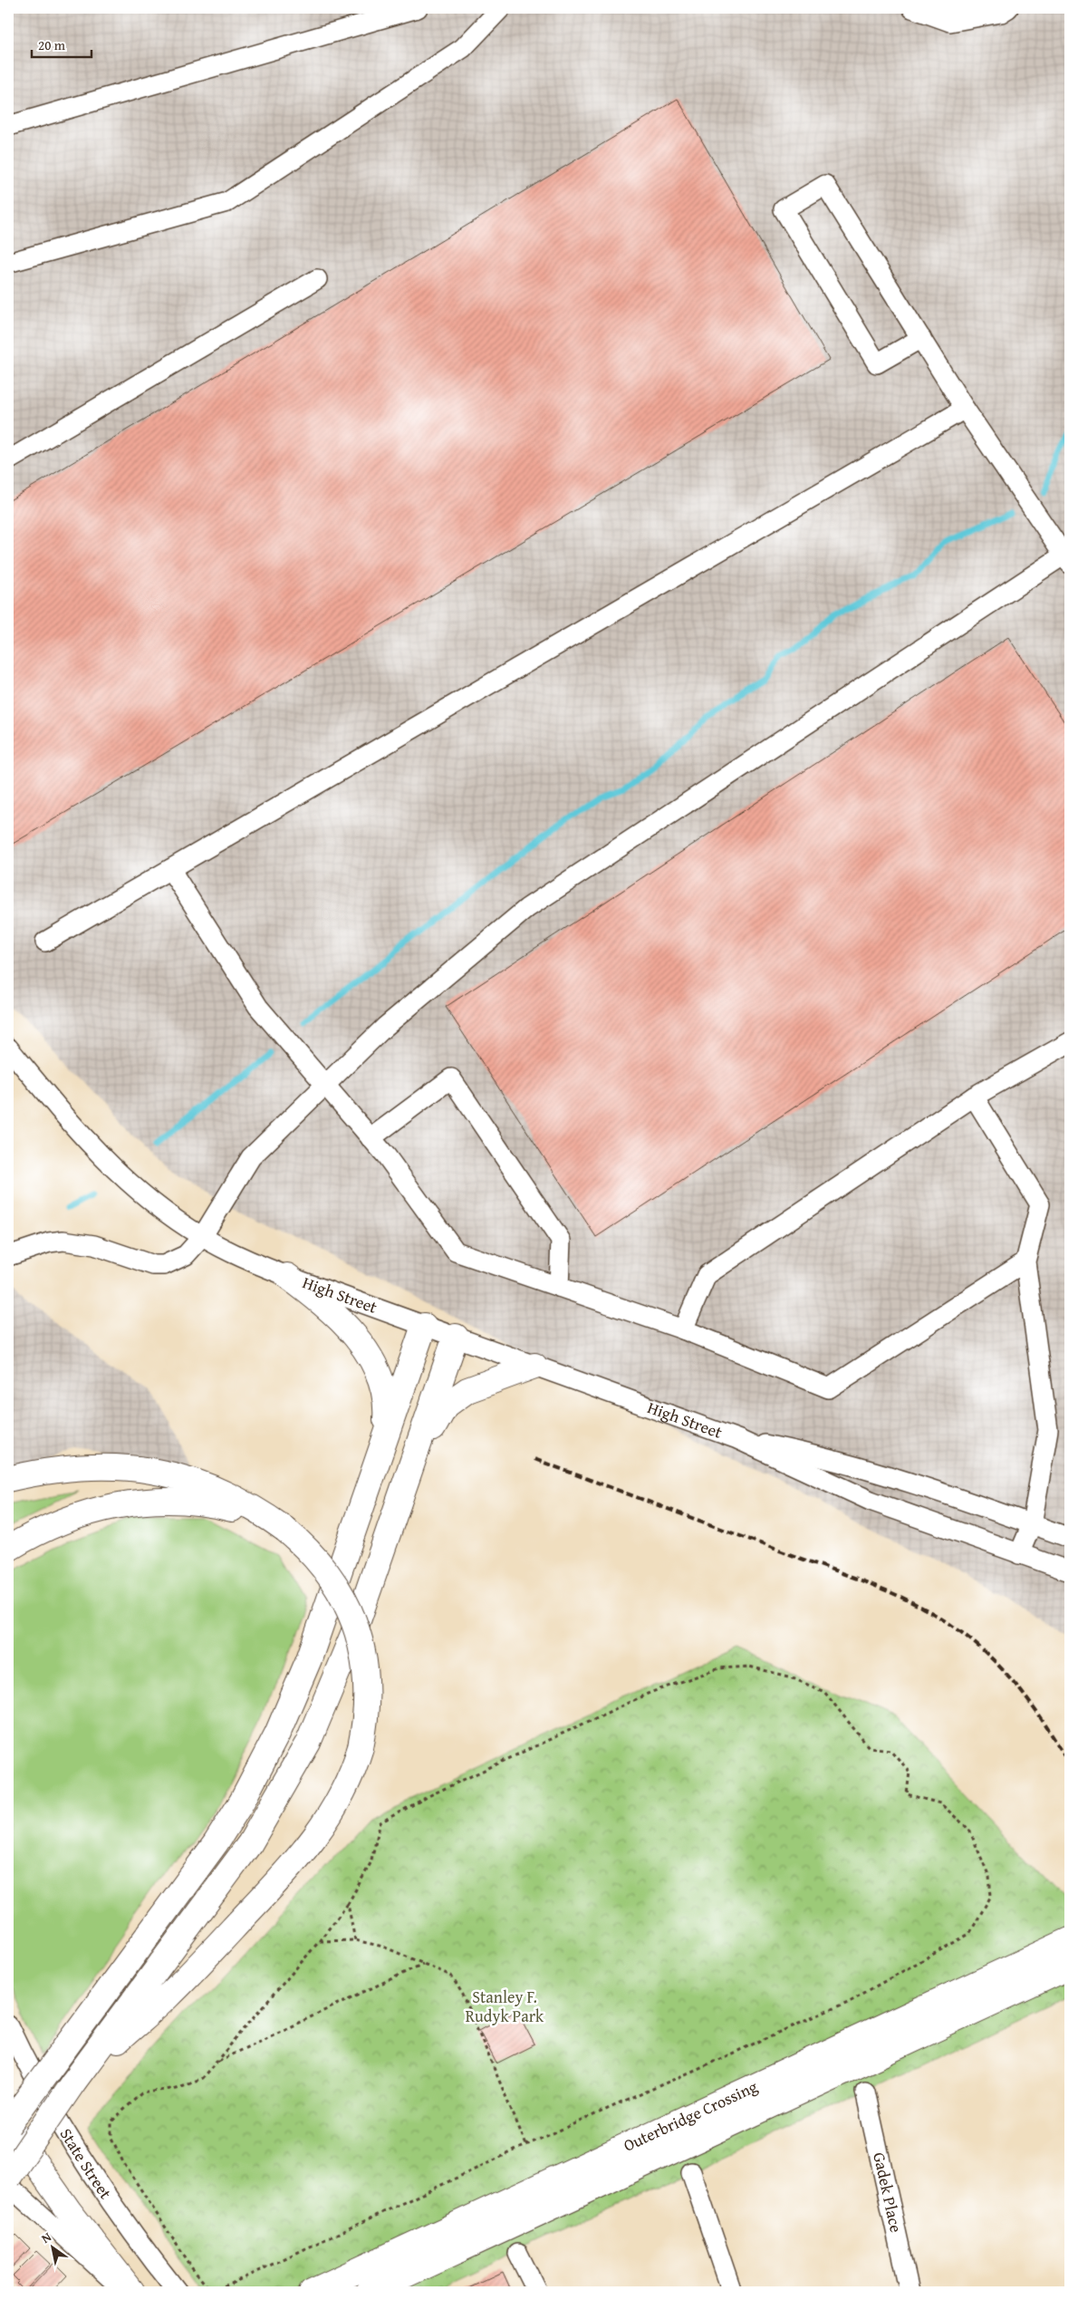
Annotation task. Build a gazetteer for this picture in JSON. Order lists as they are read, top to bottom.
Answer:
{
  "streets": {
    "highway": ["Outerbridge Crossing"],
    "street": ["High Street", "State Street", "Gadek Place"]
  },
  "parks": ["Stanley F. Rudyk Park"],
  "scale_bar": "20 m",
  "north": "top left"
}
